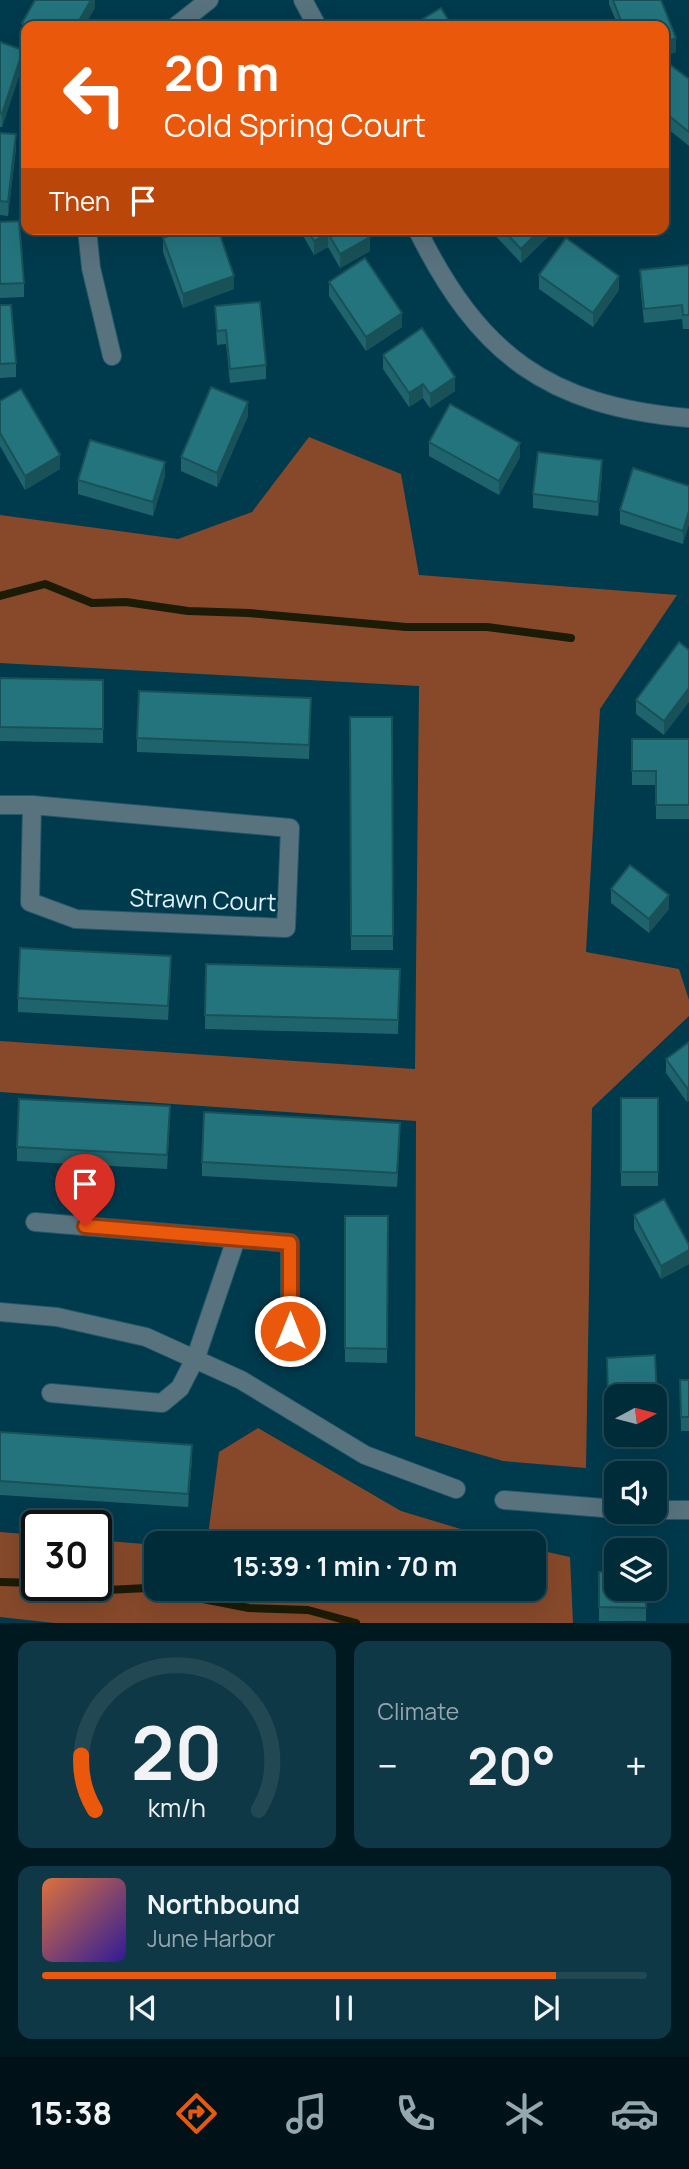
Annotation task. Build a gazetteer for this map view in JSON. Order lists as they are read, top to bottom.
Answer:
{
  "streets": {
    "street": ["Strawn Court"]
  },
  "north": "right",
  "page": {
    "turn": ["20 m", "Cold Spring Court"],
    "then": "Then",
    "limit": "30",
    "trip": "15:39 · 1 min · 70 m",
    "tile": "Climate",
    "heat": ["−", "20°", "+"],
    "song": ["Northbound", "June Harbor"],
    "tabs": "15:38",
    "gauge": ["20", "km/h"]
  }
}
